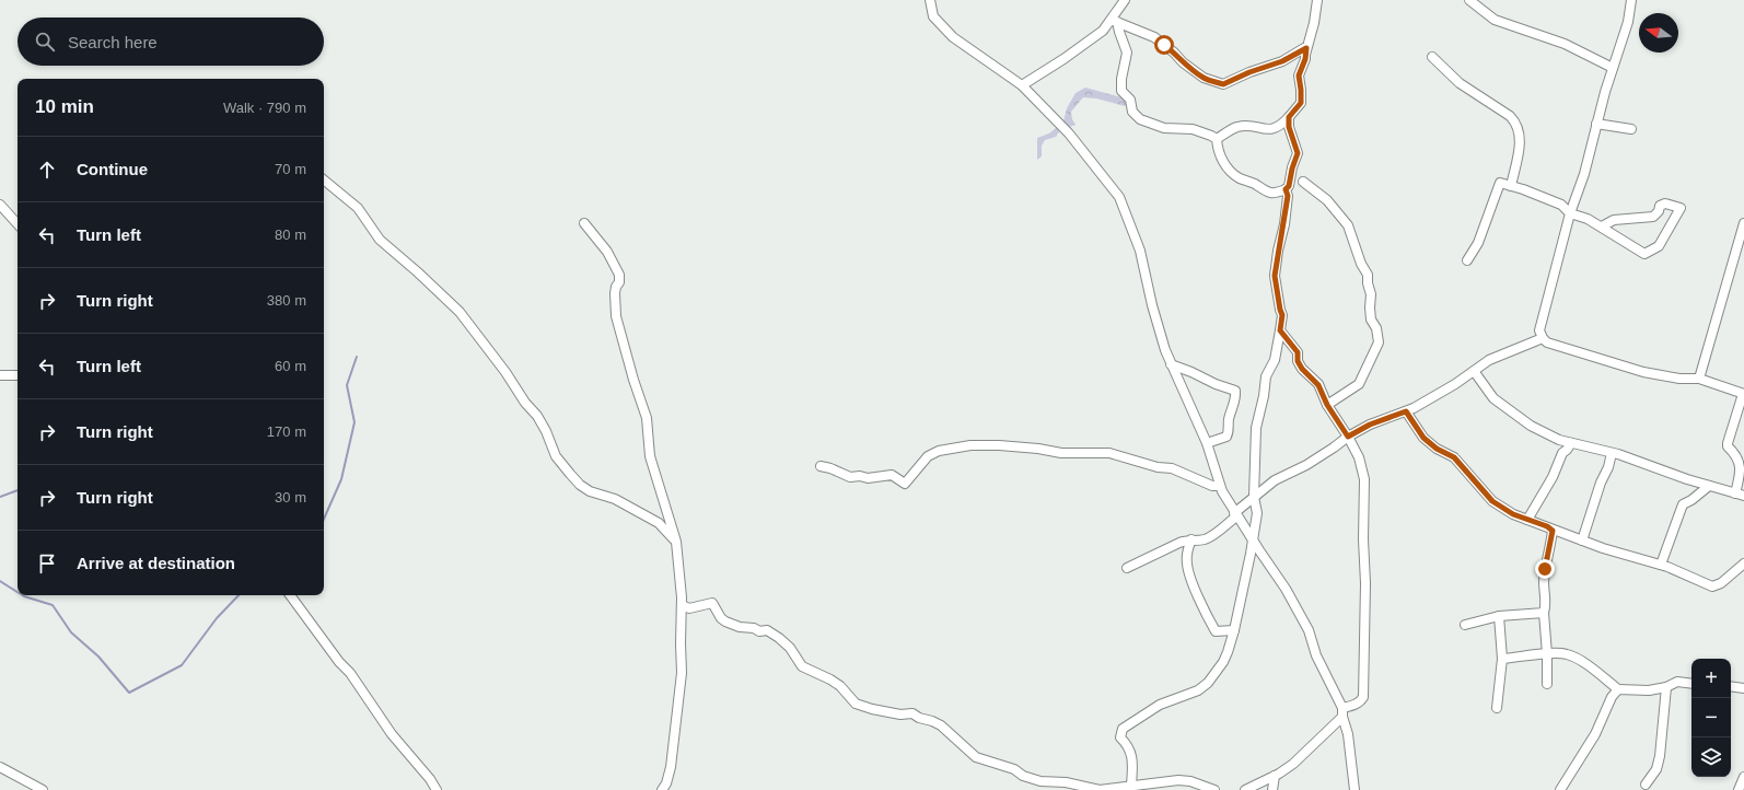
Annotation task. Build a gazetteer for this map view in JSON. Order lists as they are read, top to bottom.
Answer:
{
  "north": "left",
  "page": {
    "search": "Search here",
    "heading": ["10 min", "Walk · 790 m"],
    "list": [
      ["Continue", "70 m"],
      ["Turn left", "80 m"],
      ["Turn right", "380 m"],
      ["Turn left", "60 m"],
      ["Turn right", "170 m"],
      ["Turn right", "30 m"],
      "Arrive at destination"
    ],
    "map_buttons": ["+", "−"]
  }
}
